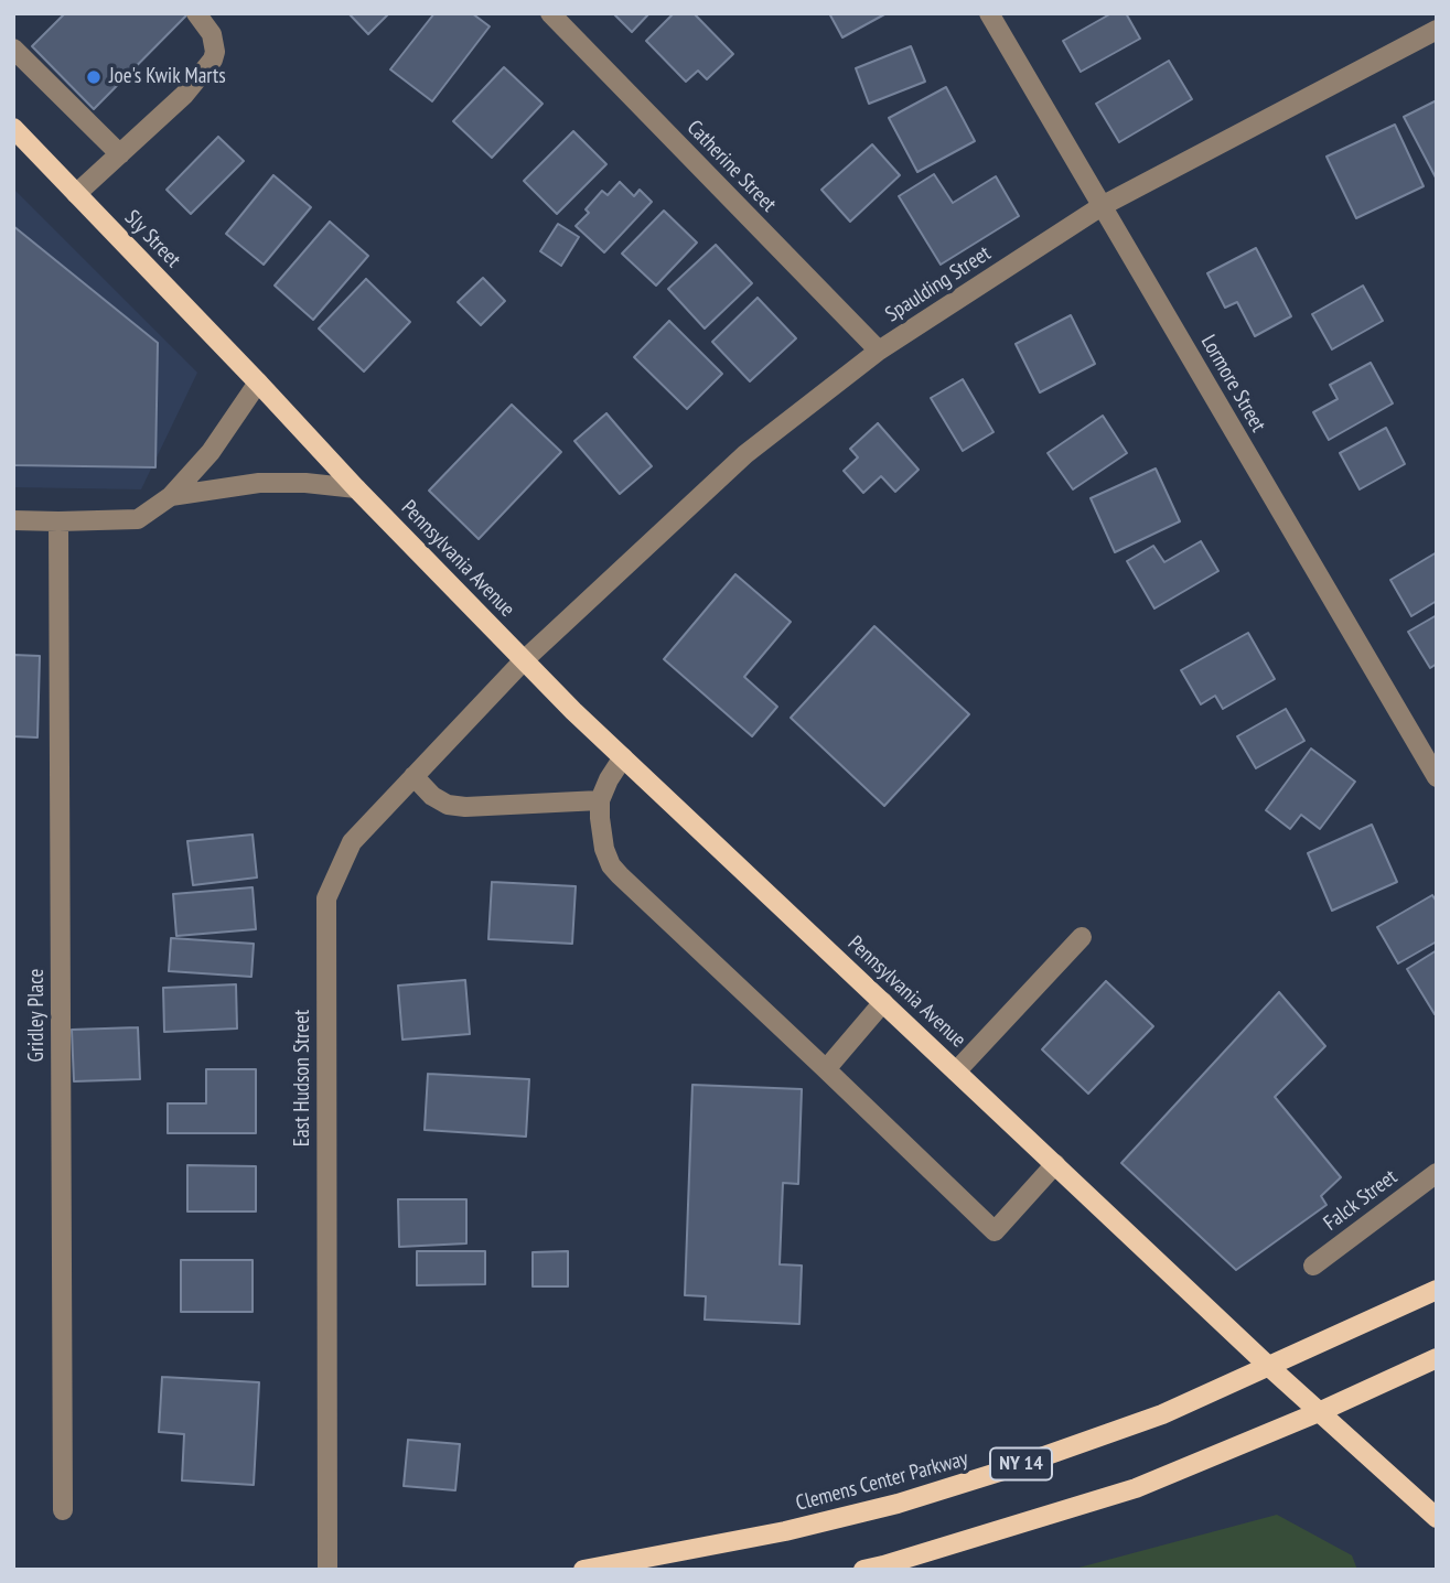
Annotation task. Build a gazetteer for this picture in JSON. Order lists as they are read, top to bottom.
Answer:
{
  "streets": {
    "main road": [
      "Sly Street",
      "Pennsylvania Avenue",
      "NY 14",
      "Clemens Center Parkway"
    ],
    "street": [
      "Catherine Street",
      "Spaulding Street",
      "Lormore Street",
      "Gridley Place",
      "East Hudson Street",
      "Falck Street"
    ]
  },
  "crossings": [
    ["Catherine Street", "Spaulding Street"],
    ["Sly Street", "Pennsylvania Avenue"],
    ["Spaulding Street", "Lormore Street"],
    ["Spaulding Street", "Pennsylvania Avenue"],
    ["Spaulding Street", "East Hudson Street"],
    ["Pennsylvania Avenue", "East Hudson Street"],
    ["Pennsylvania Avenue", "Clemens Center Parkway"]
  ],
  "places": ["Joe's Kwik Marts"]
}
